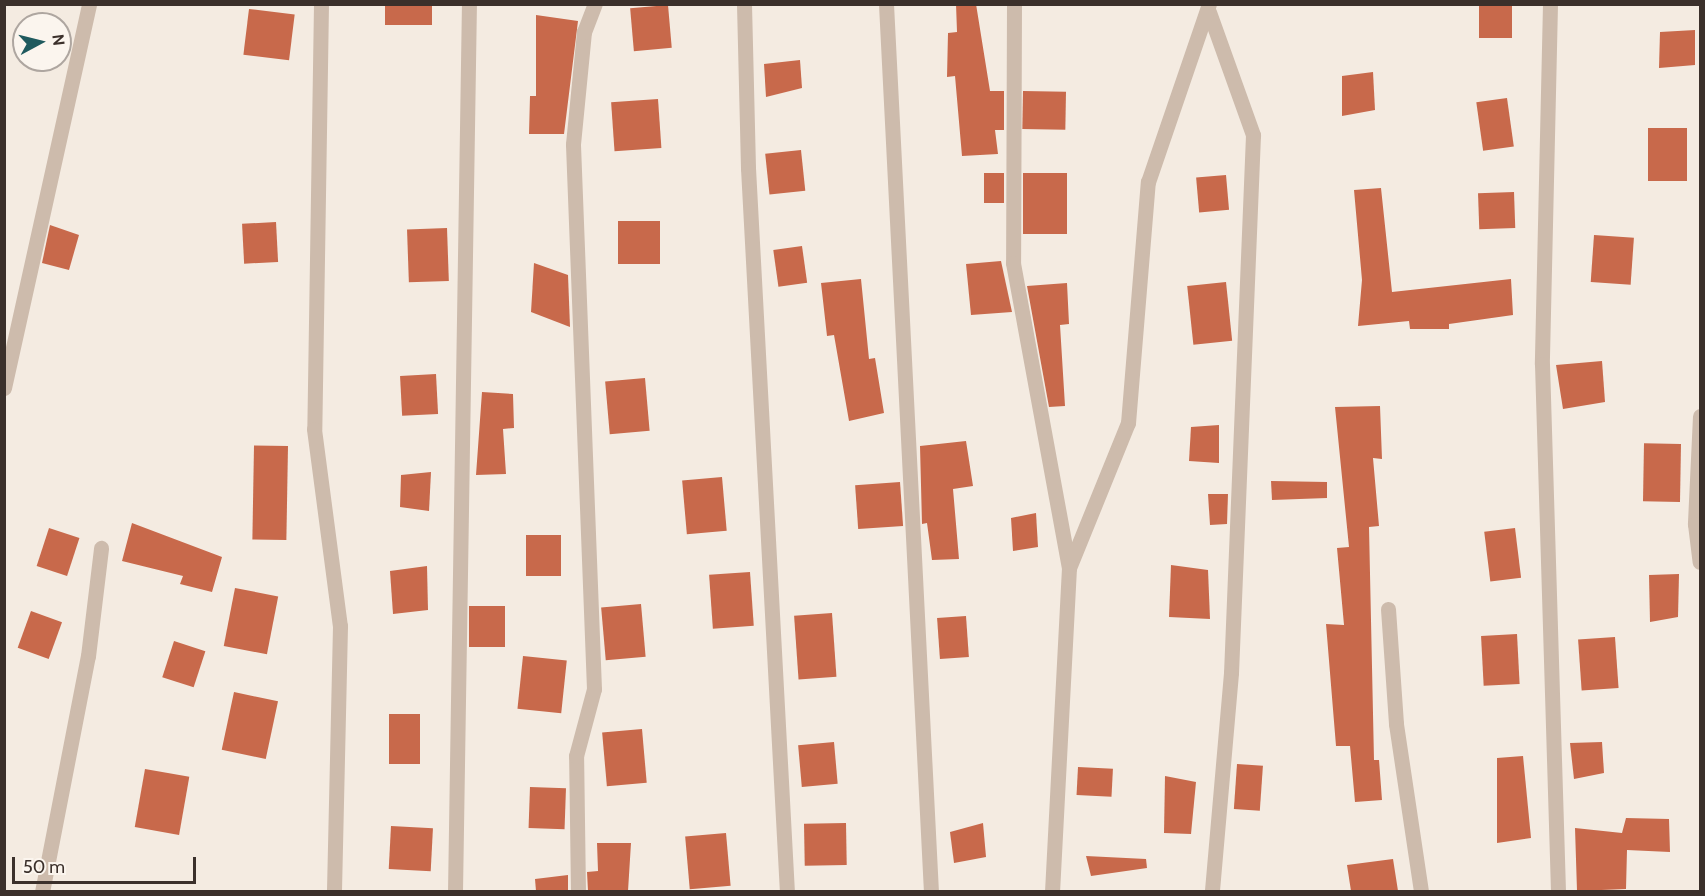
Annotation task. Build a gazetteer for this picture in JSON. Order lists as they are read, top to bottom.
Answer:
{
  "scale_bar": "50 m",
  "north": "right"
}
